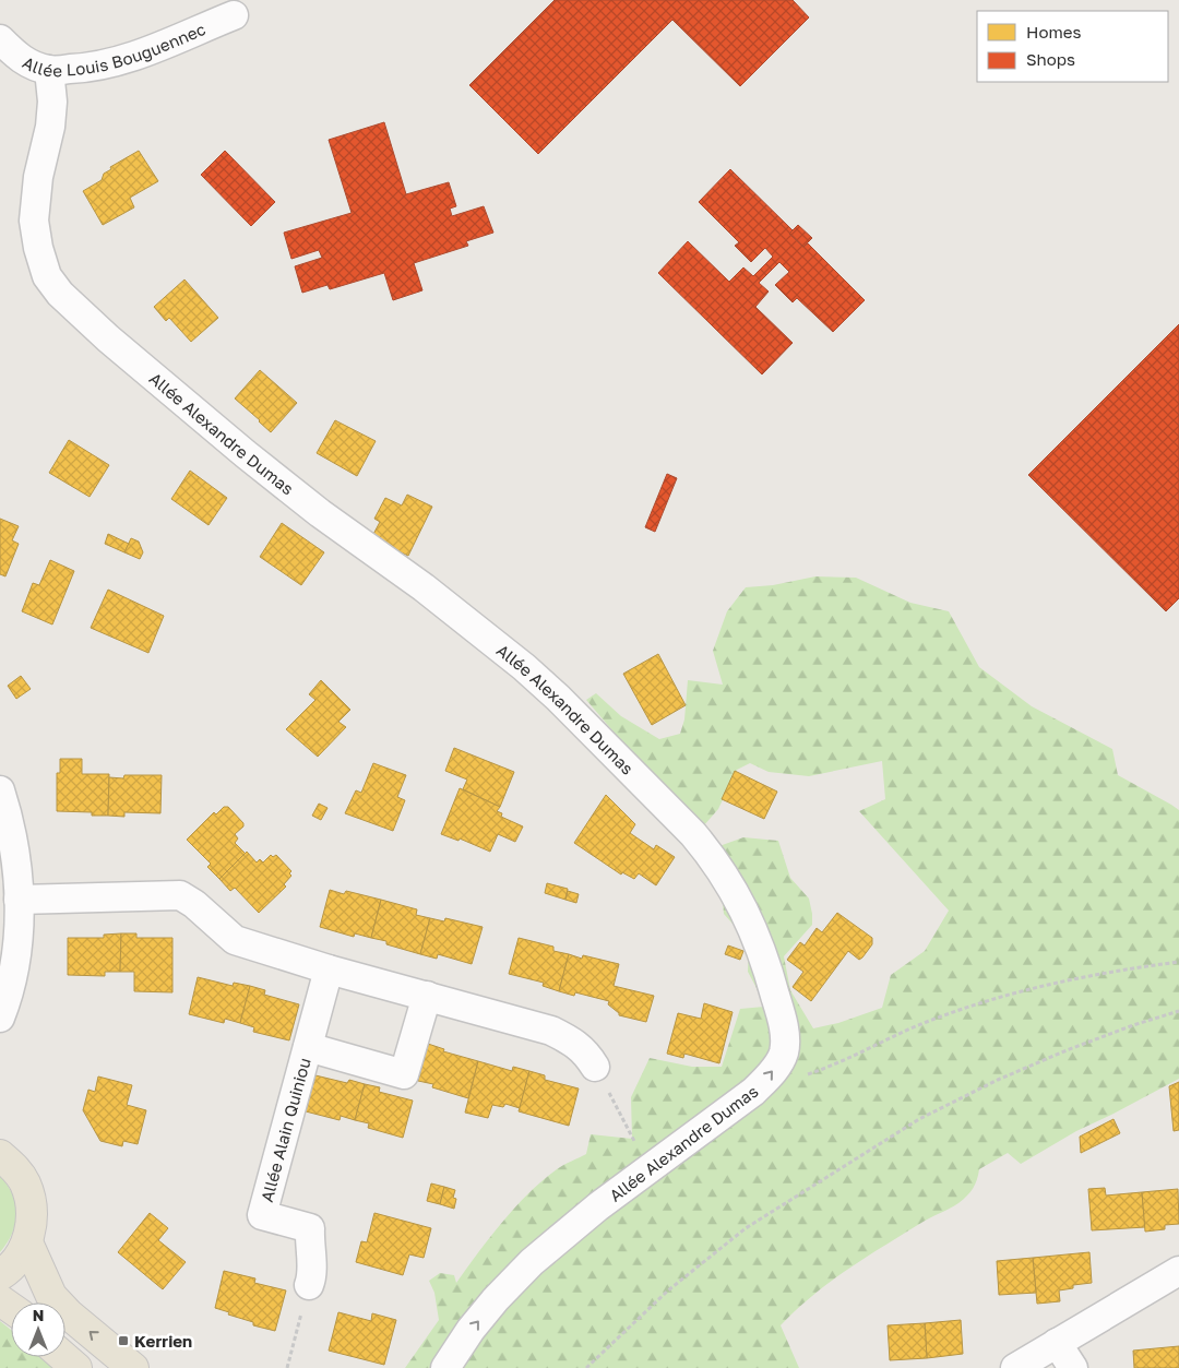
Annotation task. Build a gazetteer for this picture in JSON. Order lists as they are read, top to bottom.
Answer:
{
  "streets": {
    "street": ["Allée Louis Bouguennec", "Allée Alexandre Dumas", "Allée Alain Quiniou"]
  },
  "crossings": [
    ["Allée Louis Bouguennec", "Allée Alexandre Dumas"]
  ],
  "one_way": ["Allée Alexandre Dumas"],
  "places": {
    "transit": ["Kerrien"]
  },
  "legend": ["Homes", "Shops"],
  "north": "top"
}
